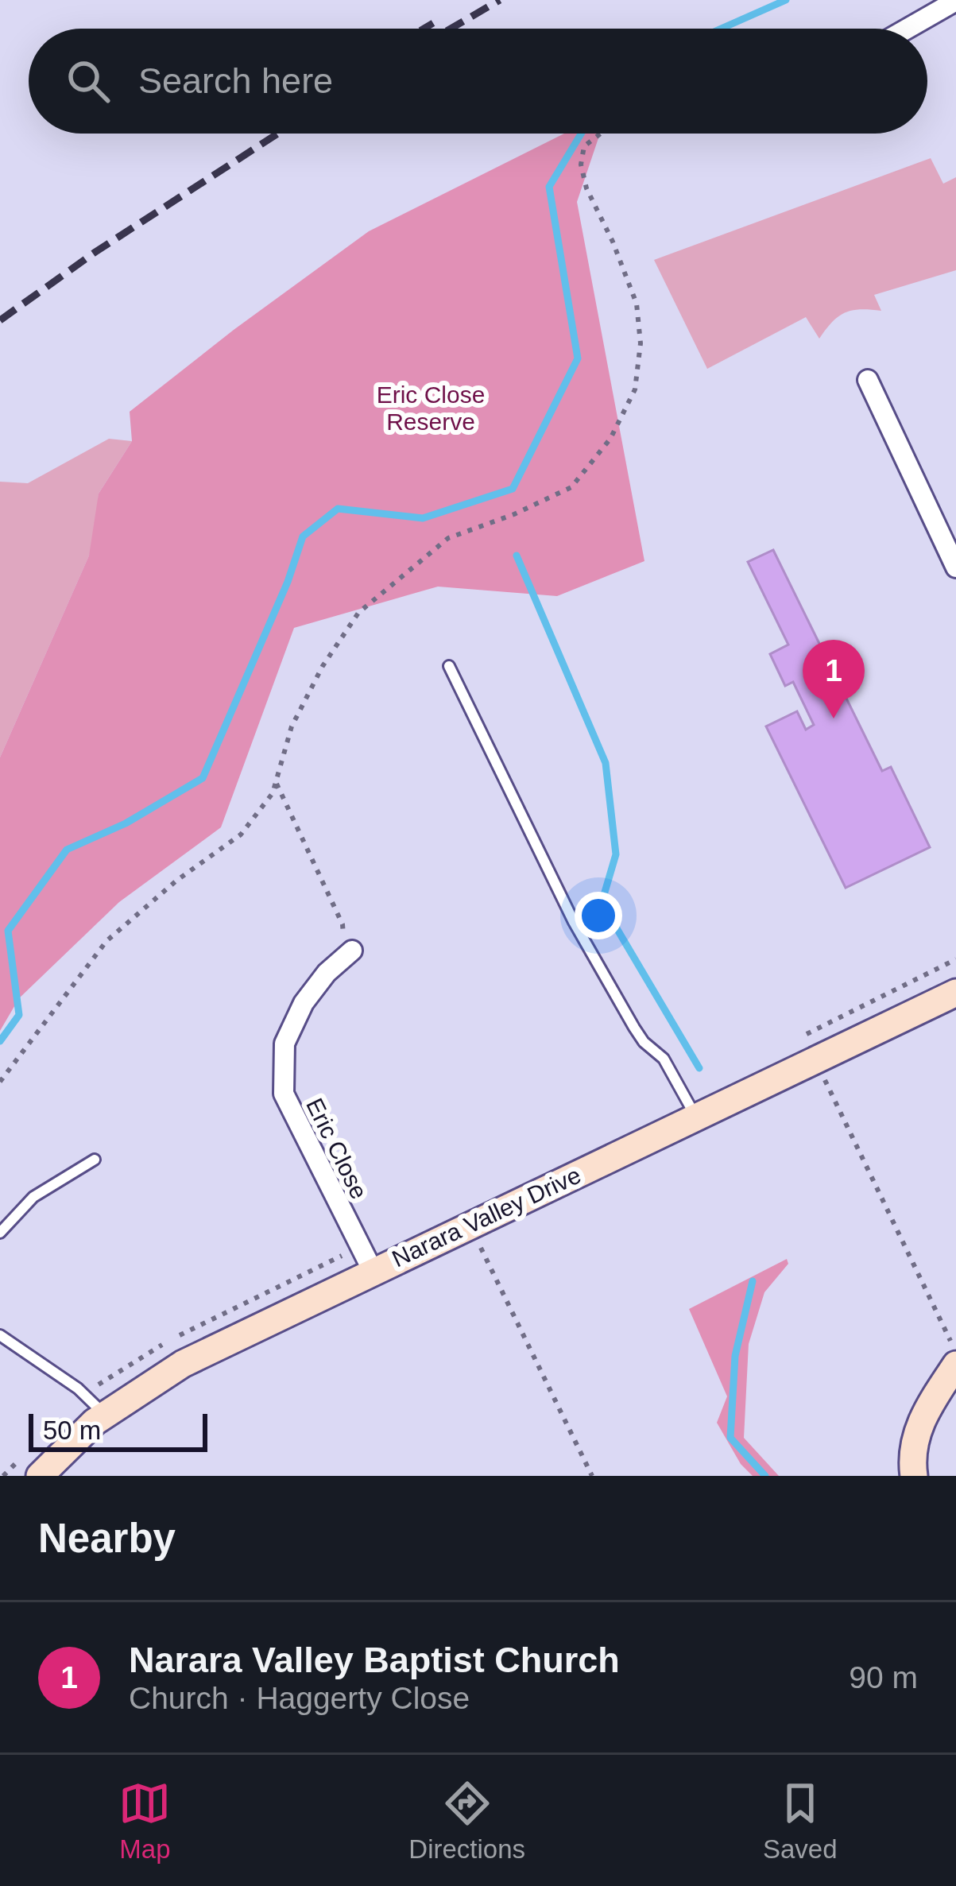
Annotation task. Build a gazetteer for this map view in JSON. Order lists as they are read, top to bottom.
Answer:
{
  "streets": {
    "main road": ["Narara Valley Drive"],
    "street": ["Eric Close"]
  },
  "crossings": [
    ["Eric Close", "Narara Valley Drive"]
  ],
  "parks": ["Eric Close Reserve"],
  "scale_bar": "50 m",
  "page": {
    "search": "Search here",
    "pins": "1",
    "scale": "50 m",
    "heading": "Nearby",
    "list": [
      {
        "mark": "1",
        "name": "Narara Valley Baptist Church",
        "note": "Church · Haggerty Close",
        "value": "90 m"
      }
    ],
    "nav": ["Map", "Directions", "Saved"]
  }
}
